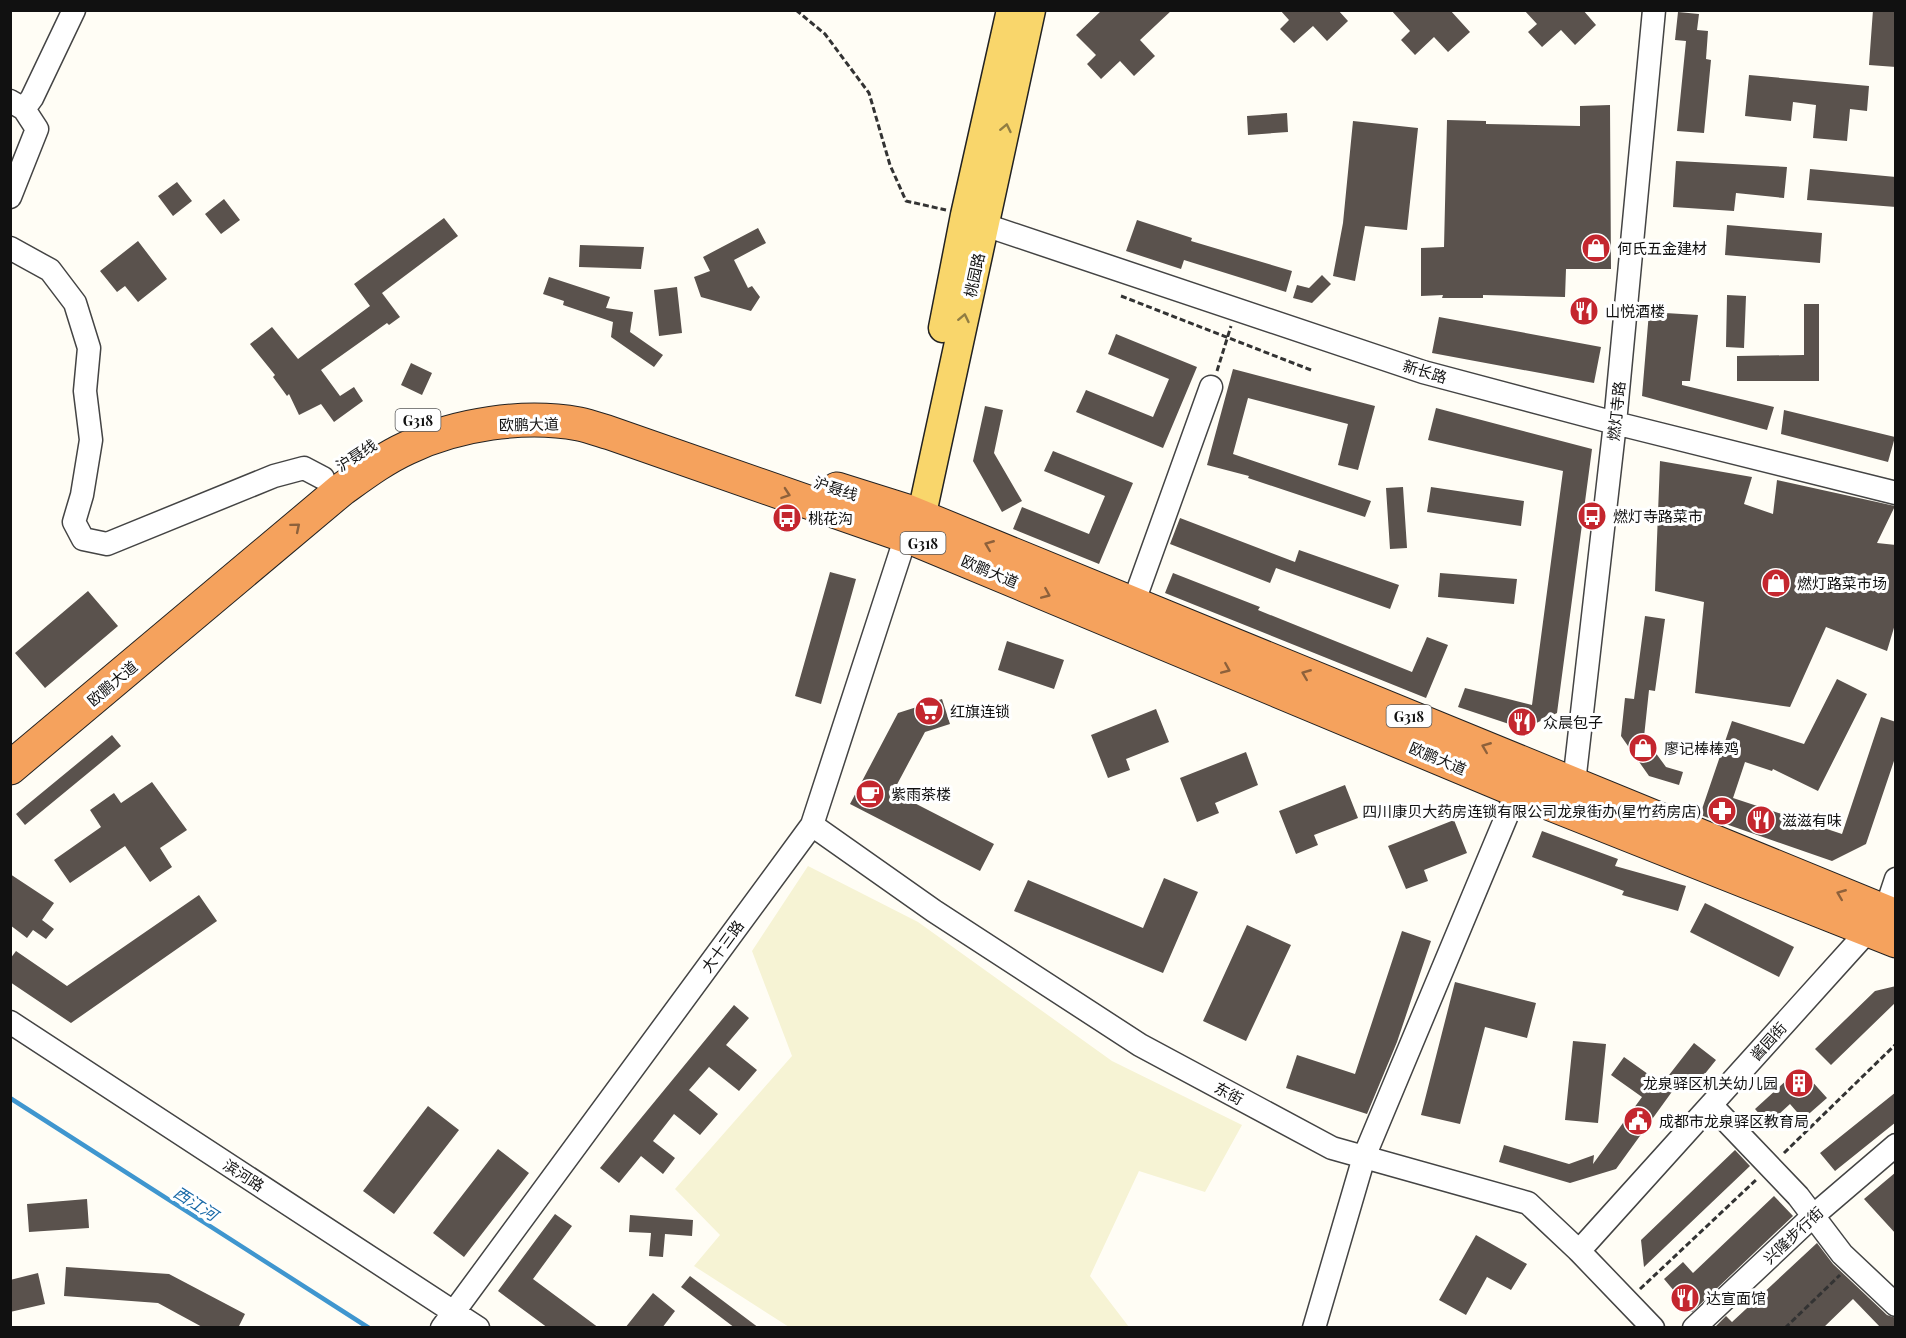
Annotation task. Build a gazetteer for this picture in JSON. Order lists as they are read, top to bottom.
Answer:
{
  "streets": {
    "highway": ["G318", "欧鹏大道", "沪聂线"],
    "main road": ["桃园路"],
    "street": [
      "新长路",
      "燃灯寺路",
      "大十三路",
      "酱园街",
      "东街",
      "滨河路",
      "兴隆步行街"
    ]
  },
  "crossings": [
    ["桃园路", "新长路"],
    ["桃园路", "欧鹏大道"],
    ["桃园路", "沪聂线"],
    ["桃园路", "大十三路"],
    ["新长路", "燃灯寺路"],
    ["燃灯寺路", "欧鹏大道"],
    ["欧鹏大道", "沪聂线"],
    ["欧鹏大道", "大十三路"],
    ["欧鹏大道", "酱园街"],
    ["沪聂线", "大十三路"],
    ["大十三路", "东街"],
    ["大十三路", "滨河路"],
    ["酱园街", "东街"]
  ],
  "water": ["西江河"],
  "places": {
    "shop": ["何氏五金建材", "燃灯路菜市场", "廖记棒棒鸡"],
    "restaurant": [
      "山悦酒楼",
      "众晨包子",
      "滋滋有味",
      "达宣面馆"
    ],
    "bus stop": ["燃灯寺路菜市", "桃花沟"],
    "supermarket": ["红旗连锁"],
    "cafe": ["紫雨茶楼"],
    "pharmacy": ["四川康贝大药房连锁有限公司龙泉街办(星竹药房店)"],
    "building": ["龙泉驿区机关幼儿园"],
    "public building": ["成都市龙泉驿区教育局"]
  }
}
